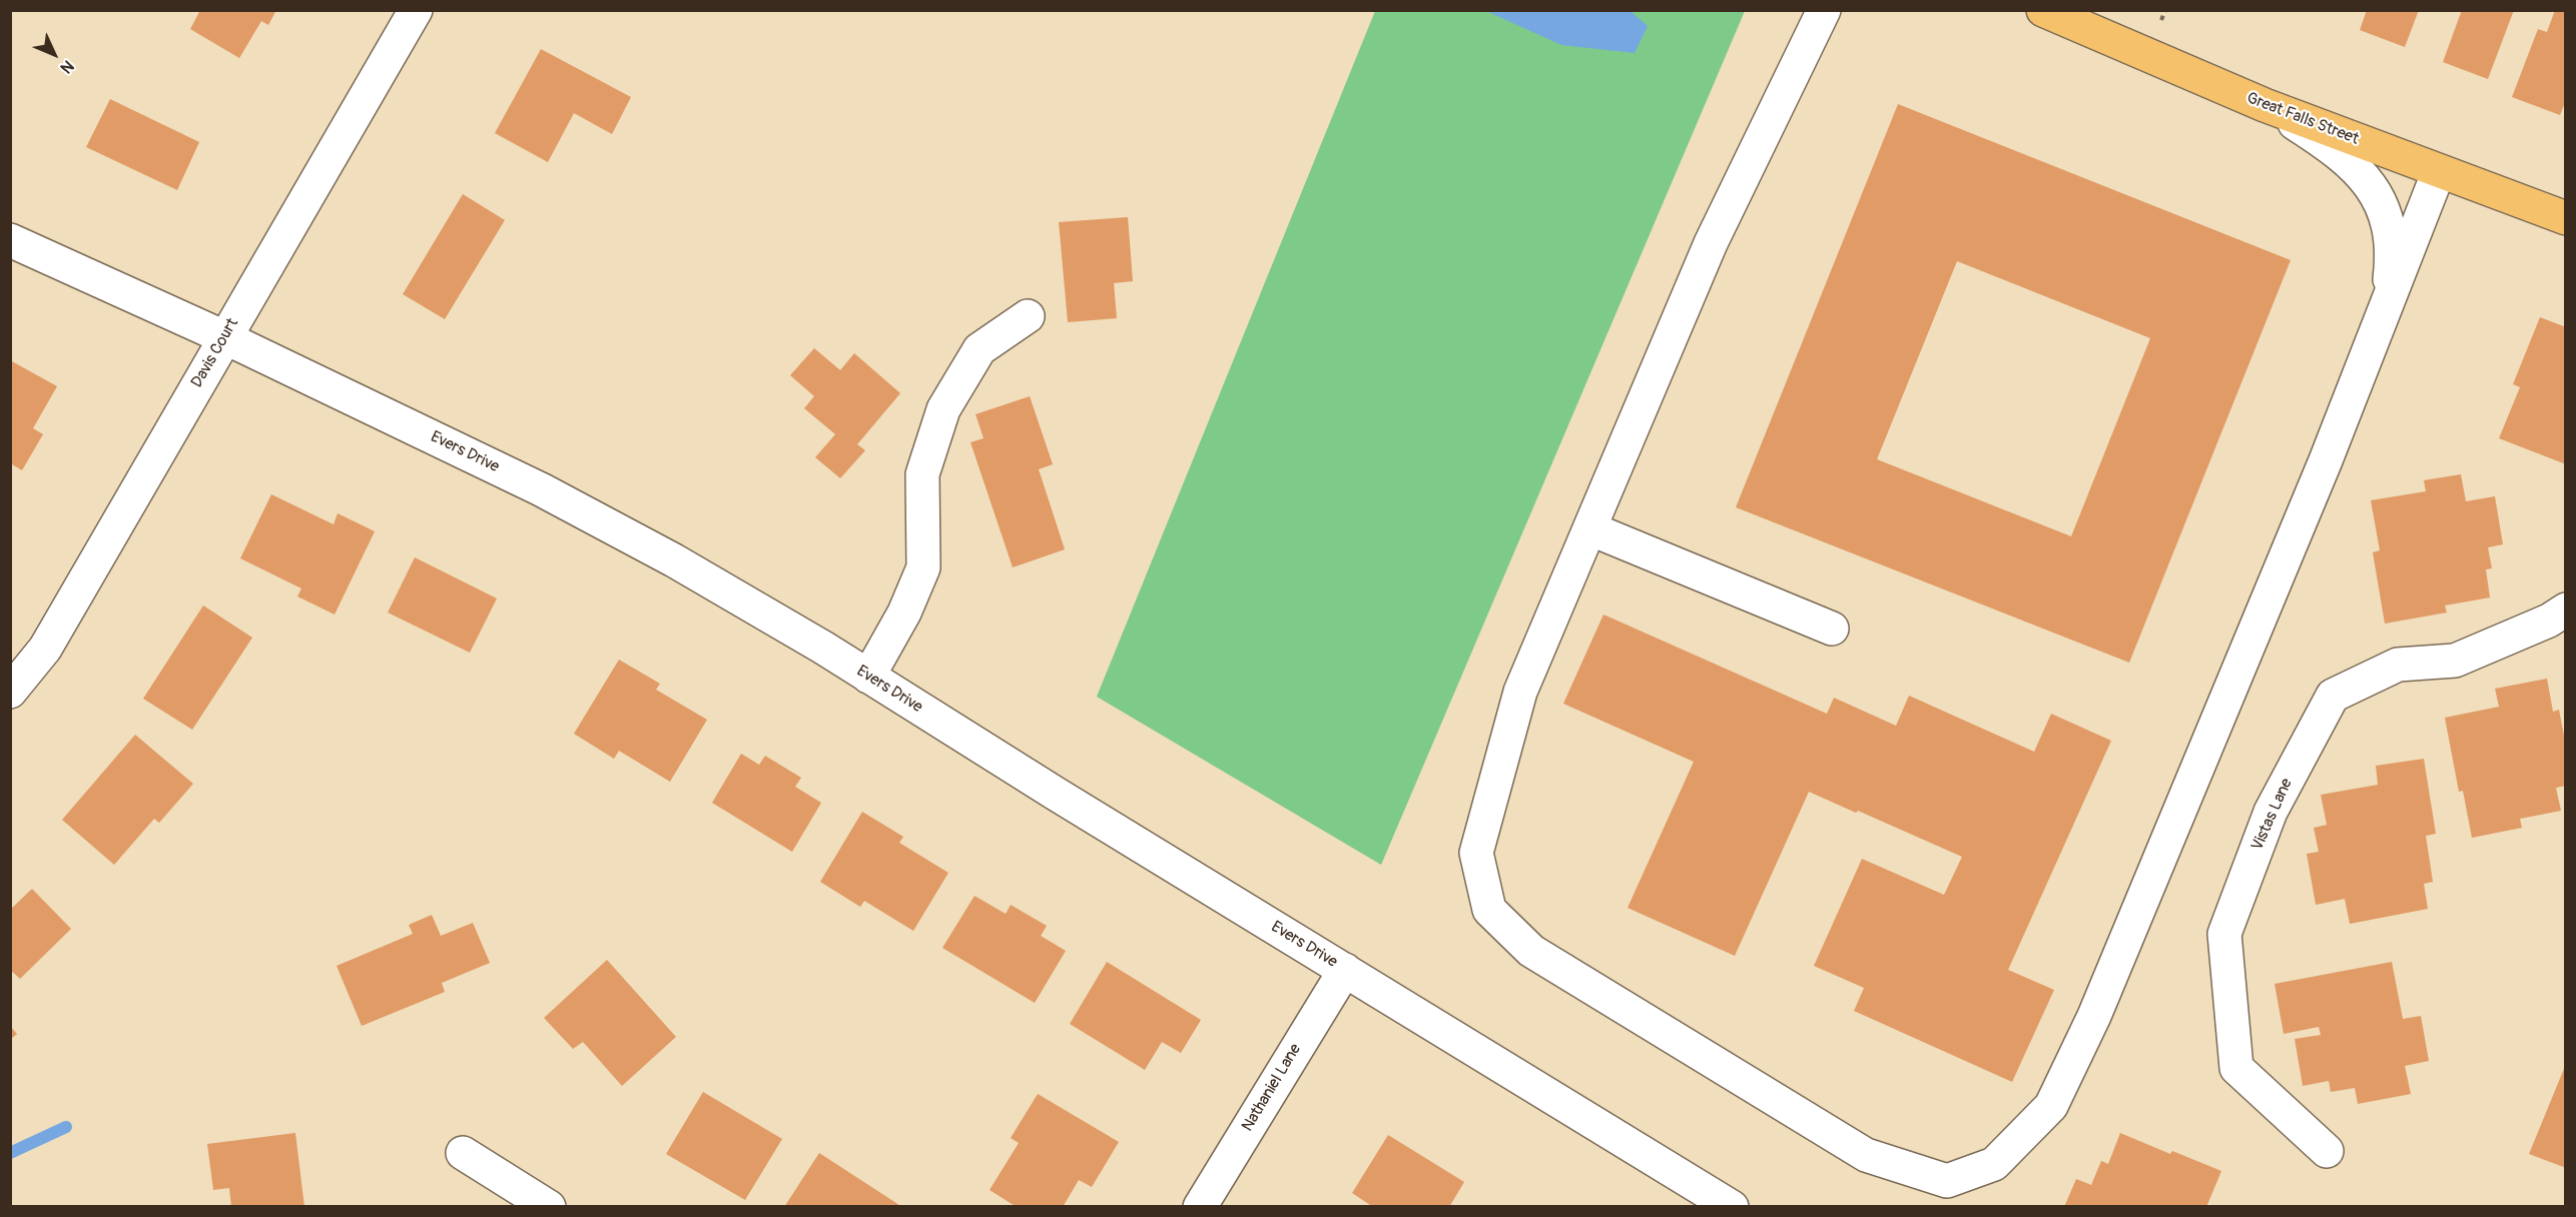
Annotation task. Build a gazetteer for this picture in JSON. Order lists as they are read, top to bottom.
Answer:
{
  "streets": {
    "main road": ["Great Falls Street"],
    "street": [
      "Davis Court",
      "Evers Drive",
      "Vistas Lane",
      "Nathaniel Lane"
    ]
  },
  "crossings": [
    ["Davis Court", "Evers Drive"],
    ["Evers Drive", "Nathaniel Lane"]
  ],
  "north": "bottom right"
}
